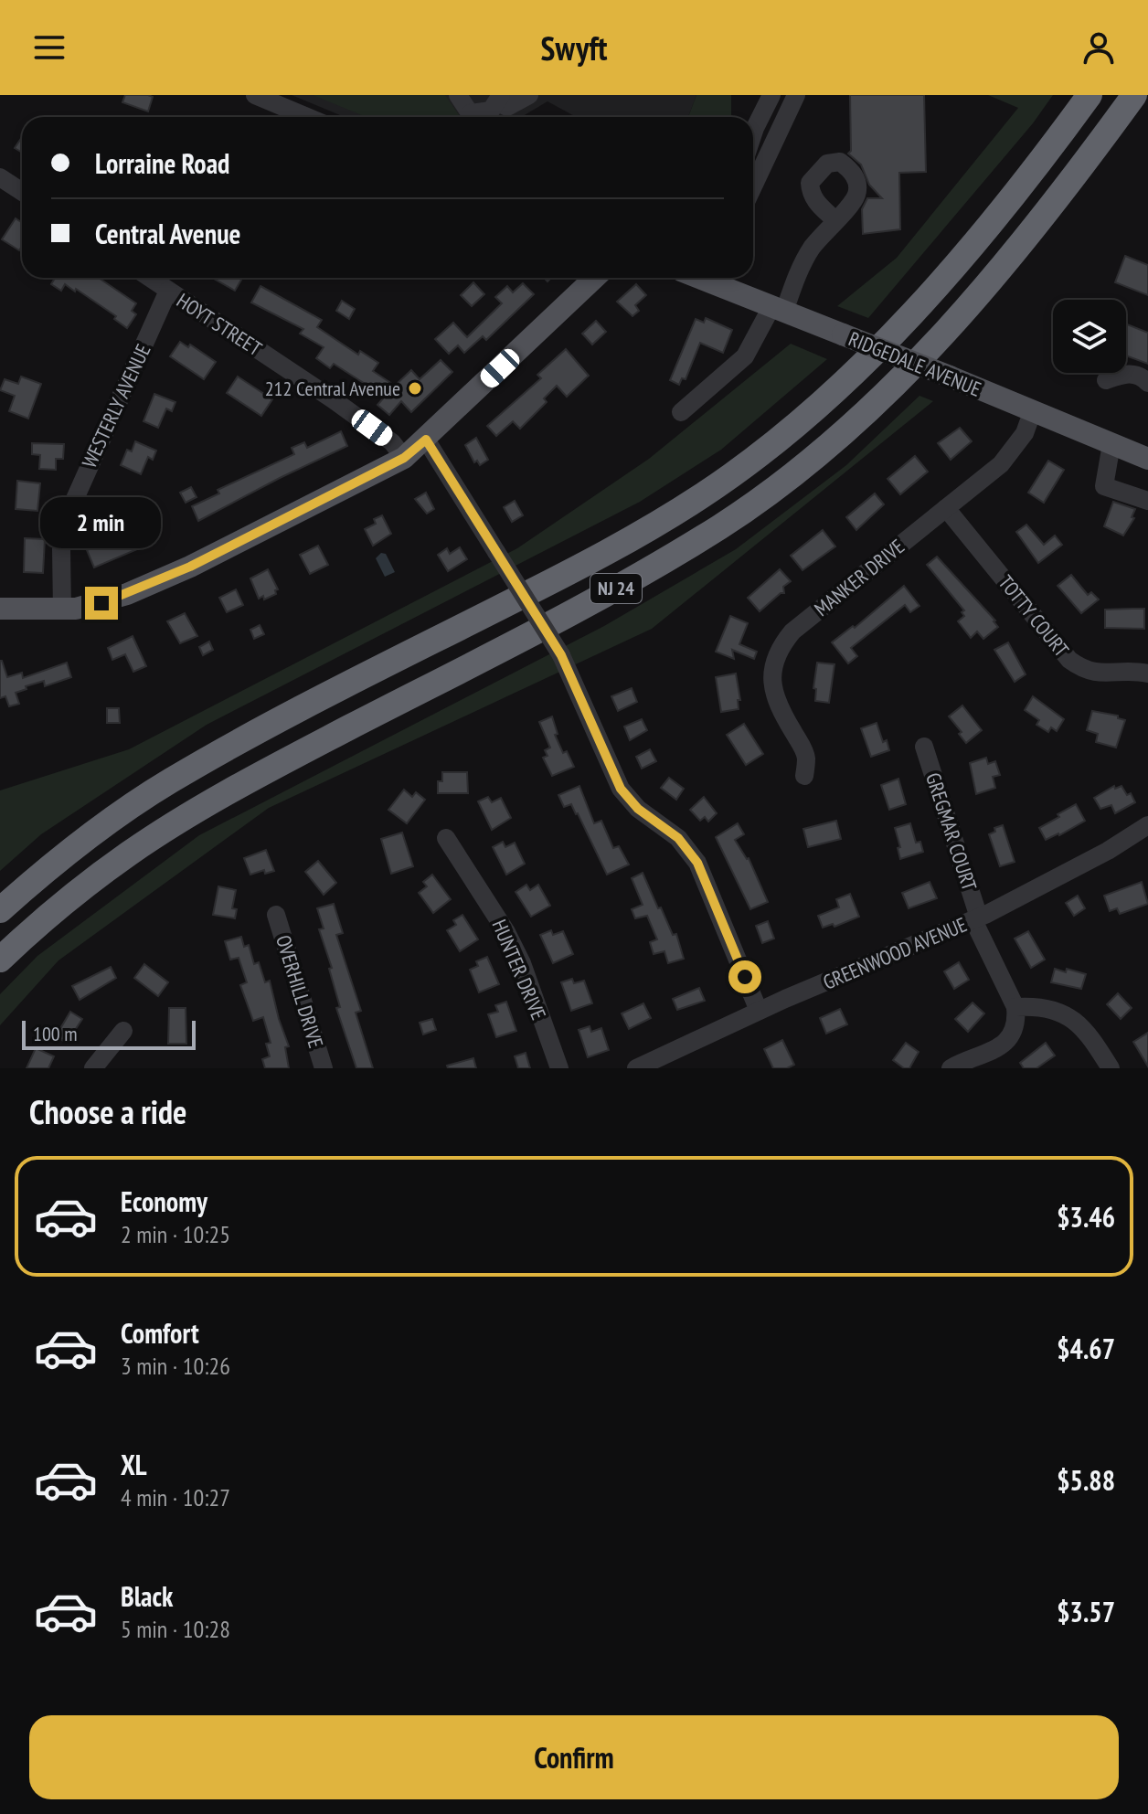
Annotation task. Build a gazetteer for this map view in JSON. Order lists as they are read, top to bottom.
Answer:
{
  "streets": {
    "highway": ["NJ 24"],
    "main road": ["RIDGEDALE AVENUE"],
    "street": [
      "HOYT STREET",
      "WESTERLY AVENUE",
      "MANKER DRIVE",
      "TOTTY COURT",
      "GREGMAR COURT",
      "GREENWOOD AVENUE",
      "HUNTER DRIVE",
      "OVERHILL DRIVE"
    ]
  },
  "crossings": [
    ["HOYT STREET", "WESTERLY AVENUE"],
    ["RIDGEDALE AVENUE", "MANKER DRIVE"],
    ["MANKER DRIVE", "TOTTY COURT"],
    ["GREGMAR COURT", "GREENWOOD AVENUE"]
  ],
  "places": ["212 Central Avenue"],
  "scale_bar": "100 m",
  "page": {
    "header": "Swyft",
    "banner": ["Lorraine Road", "Central Avenue"],
    "bubble": "2 min",
    "scale": "100 m",
    "heading": "Choose a ride",
    "list": [
      {
        "name": "Economy",
        "note": "2 min · 10:25",
        "value": "$3.46"
      },
      {
        "name": "Comfort",
        "note": "3 min · 10:26",
        "value": "$4.67"
      },
      {
        "name": "XL",
        "note": "4 min · 10:27",
        "value": "$5.88"
      },
      {
        "name": "Black",
        "note": "5 min · 10:28",
        "value": "$3.57"
      }
    ],
    "buttons": "Confirm"
  }
}
